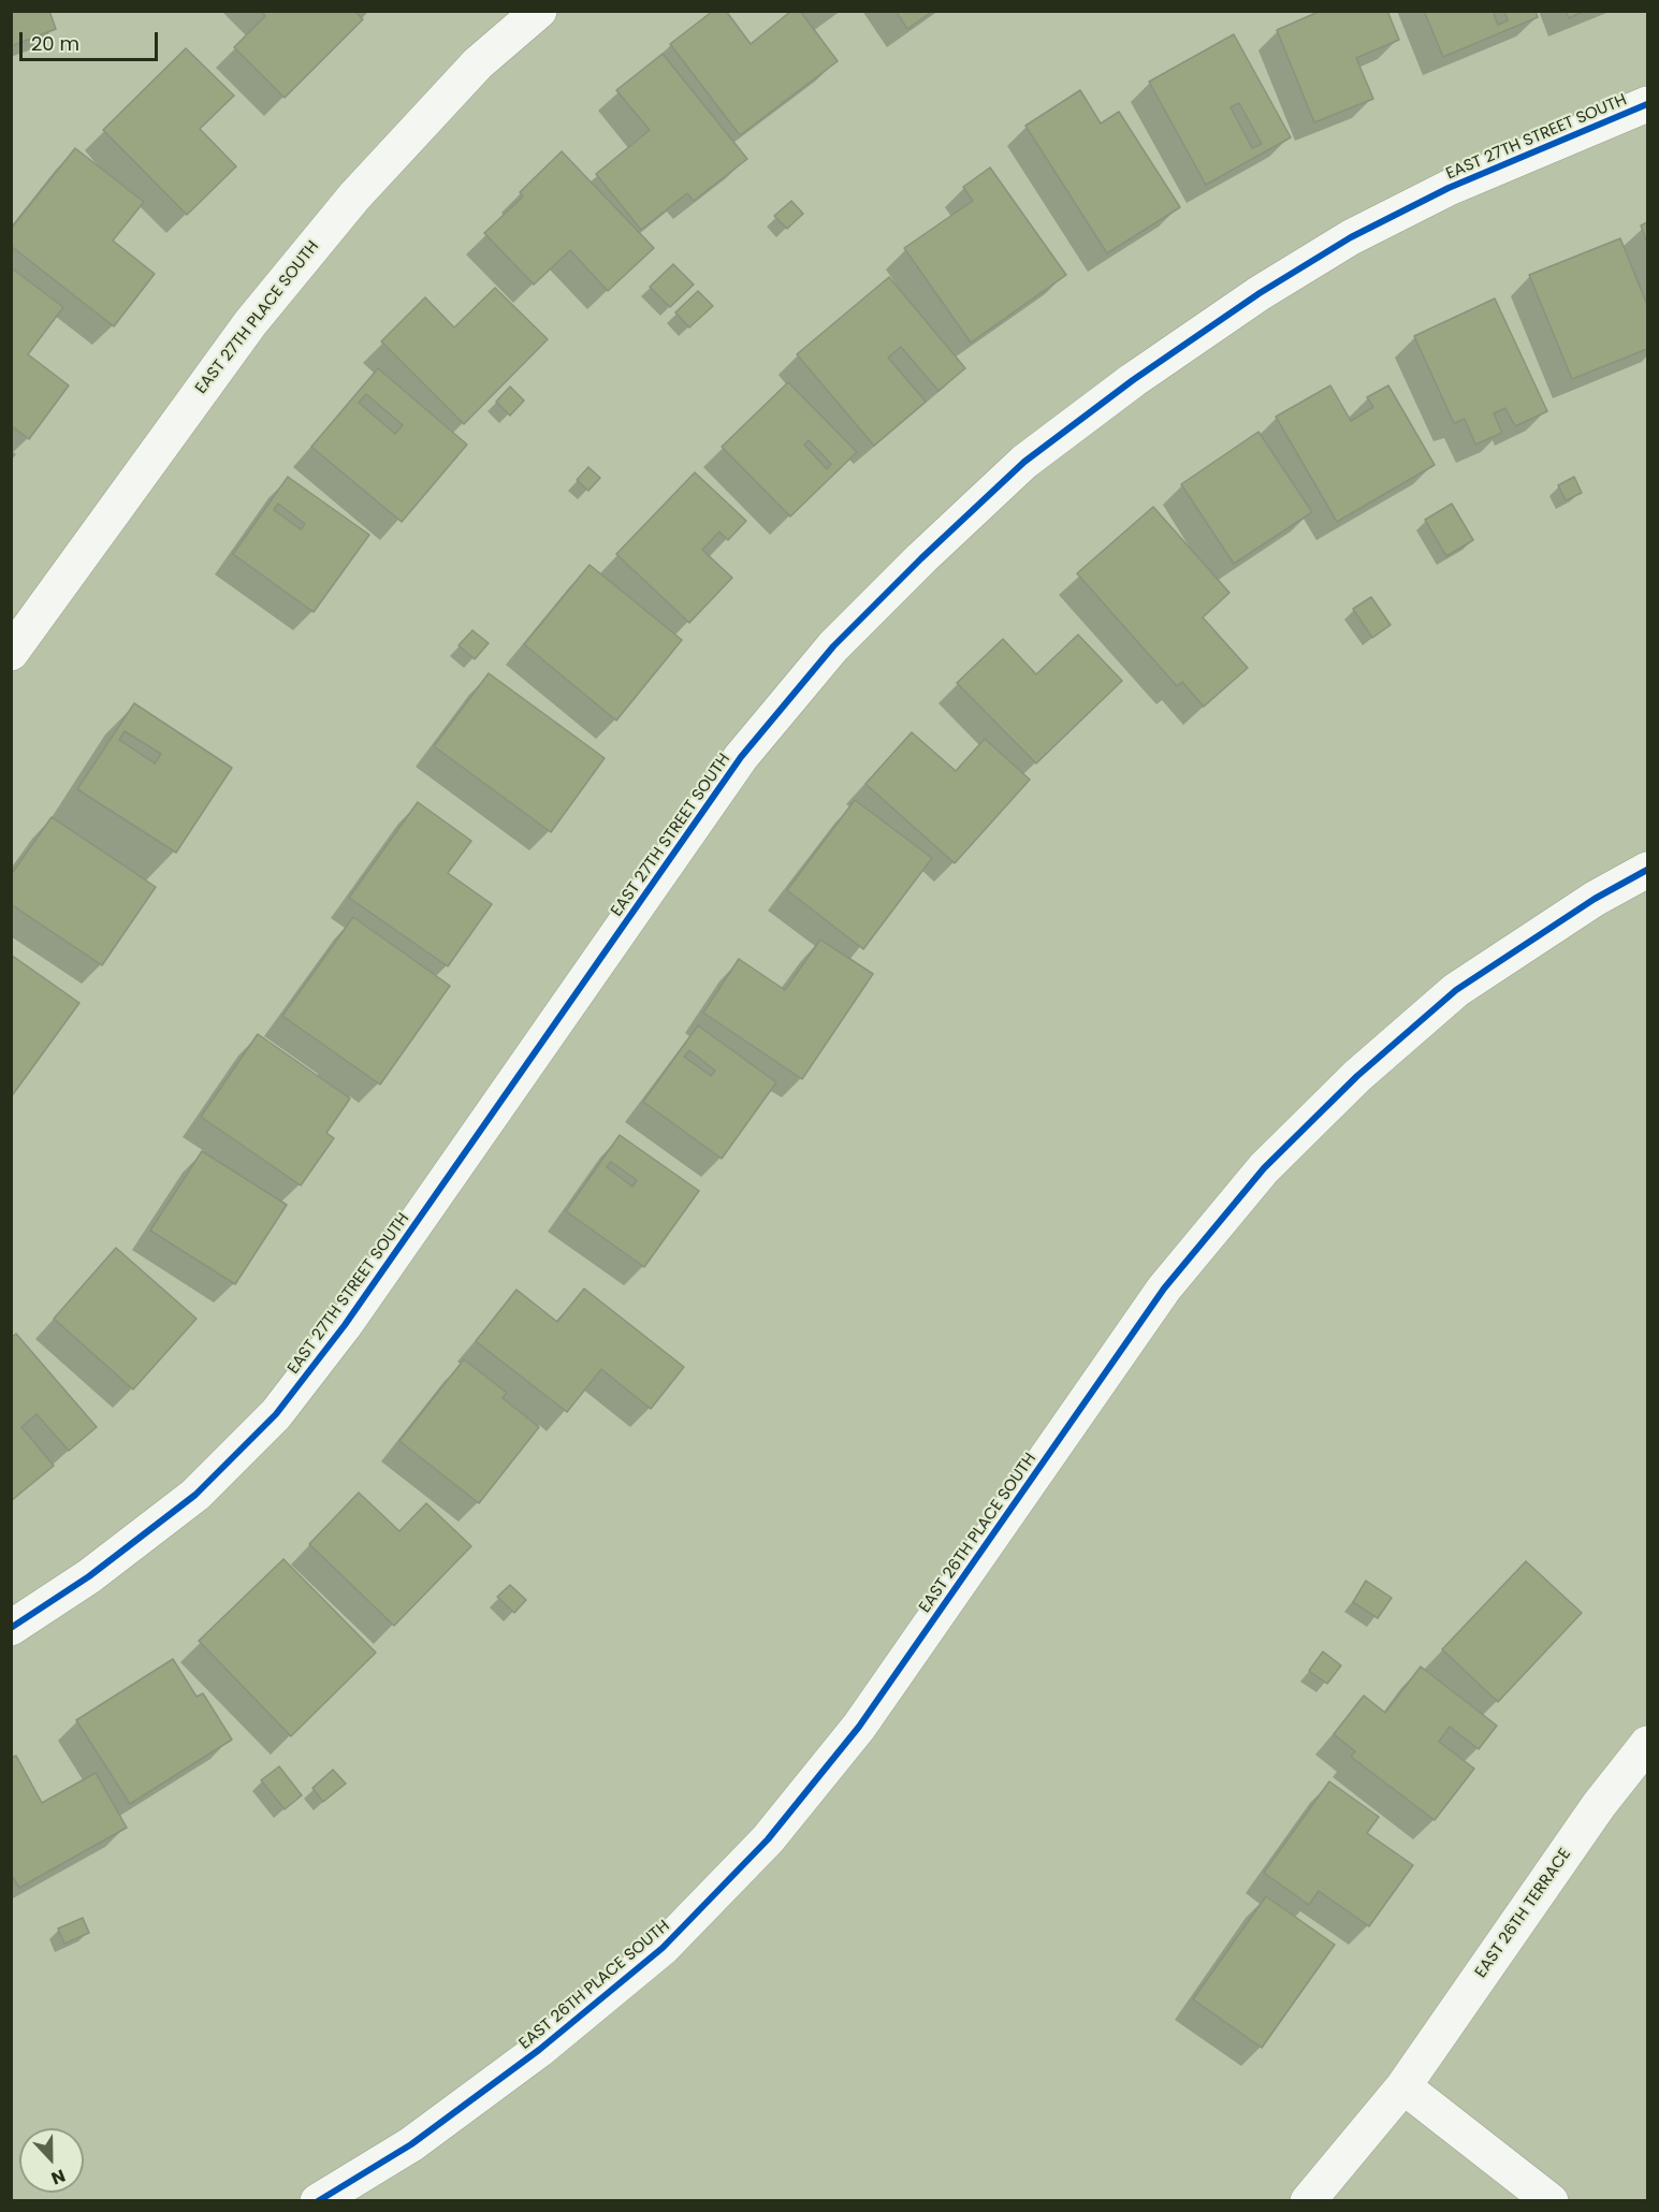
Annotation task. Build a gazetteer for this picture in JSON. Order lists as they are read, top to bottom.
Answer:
{
  "streets": {
    "street": [
      "EAST 27TH STREET SOUTH",
      "EAST 27TH PLACE SOUTH",
      "EAST 26TH PLACE SOUTH",
      "EAST 26TH TERRACE"
    ]
  },
  "scale_bar": "20 m",
  "north": "bottom"
}
